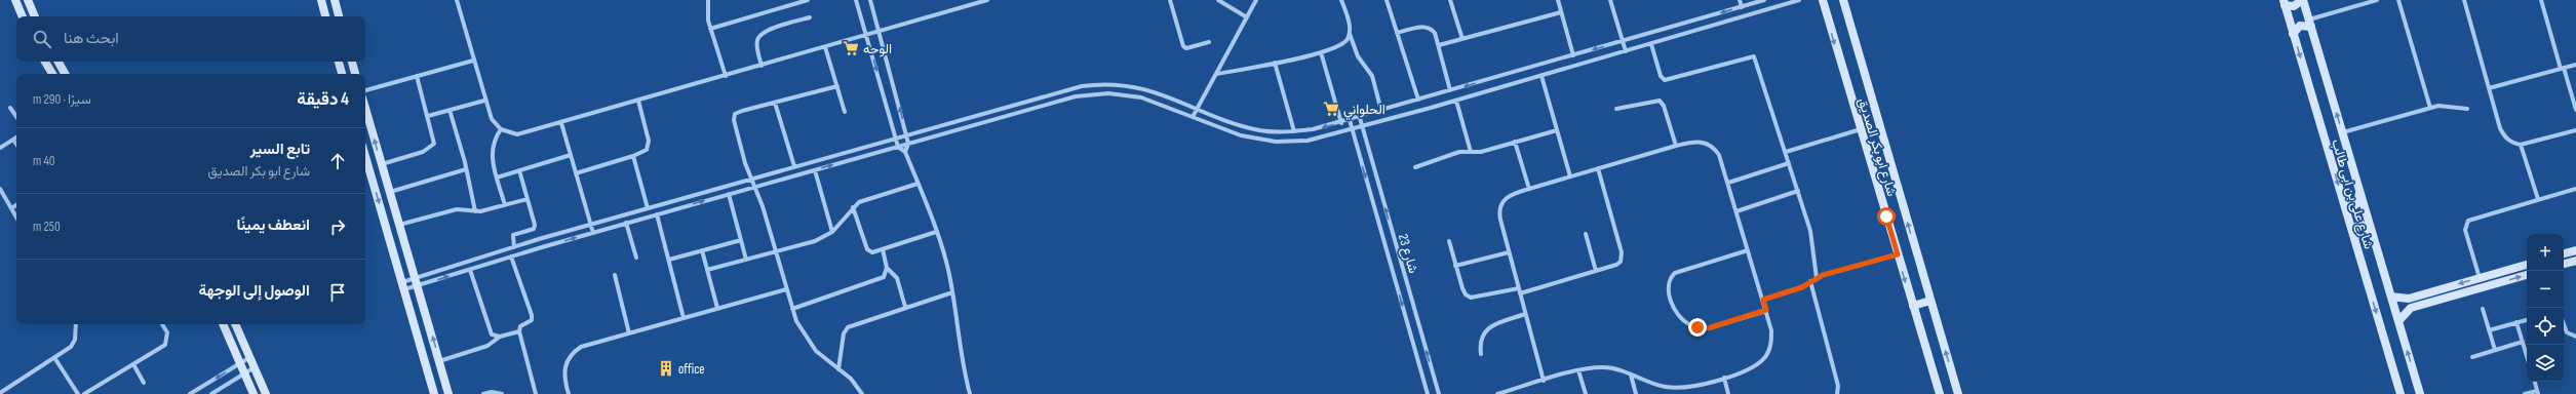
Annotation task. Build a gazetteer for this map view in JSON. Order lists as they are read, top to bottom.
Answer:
{
  "streets": {
    "street": ["شارع ابو بكر الصديق", "شارع على بن ابى طالب", "شارع 23"]
  },
  "places": {
    "supermarket": ["الوحه", "الحلواني"],
    "building": ["office"]
  },
  "page": {
    "search": "ابحث هنا",
    "heading": ["4 دقيقة", "سيرًا · 290 m"],
    "list": [
      ["تابع السير", "شارع ابو بكر الصديق", "40 m"],
      ["انعطف يمينًا", "250 m"],
      "الوصول إلى الوجهة"
    ],
    "map_buttons": ["+", "−"]
  }
}
